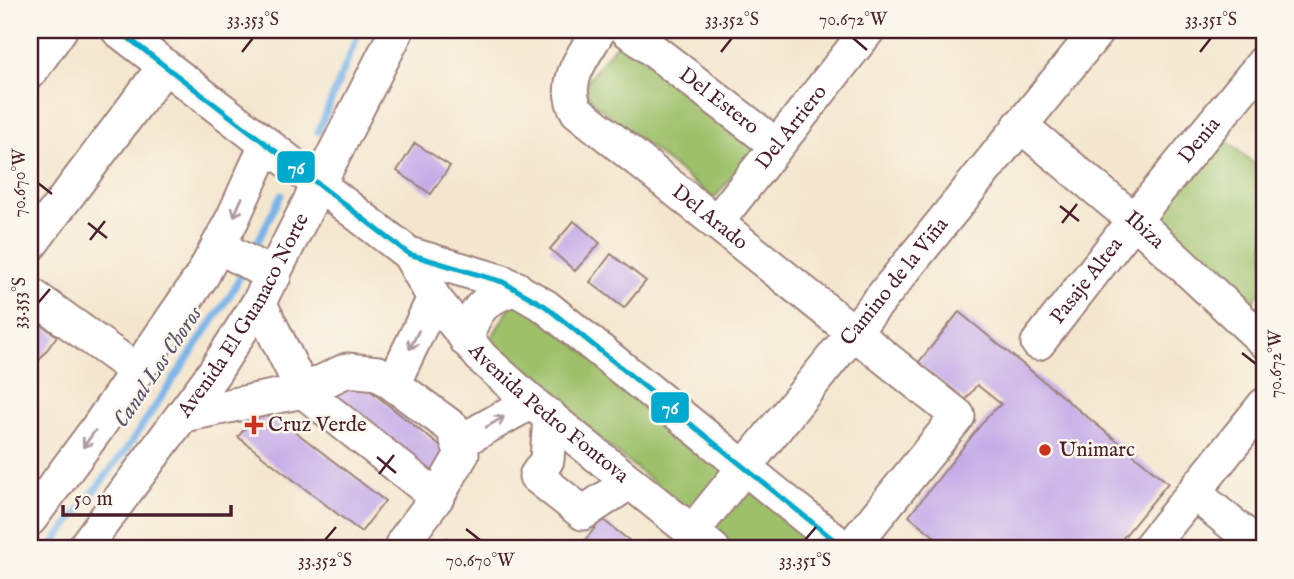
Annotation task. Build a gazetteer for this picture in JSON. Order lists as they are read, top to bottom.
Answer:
{
  "streets": {
    "street": [
      "Del Estero",
      "Del Arriero",
      "Denia",
      "Del Arado",
      "Ibiza",
      "Camino de la Viña",
      "Pasaje Altea",
      "Avenida El Guanaco Norte",
      "Avenida Pedro Fontova"
    ]
  },
  "crossings": [
    ["Del Estero", "Del Arriero"],
    ["Del Arriero", "Del Arado"],
    ["Denia", "Ibiza"],
    ["Denia", "Pasaje Altea"],
    ["Del Arado", "Camino de la Viña"],
    ["Del Arado", "Avenida Pedro Fontova"],
    ["Ibiza", "Camino de la Viña"],
    ["Ibiza", "Pasaje Altea"],
    ["Camino de la Viña", "Avenida Pedro Fontova"],
    ["Avenida El Guanaco Norte", "Avenida Pedro Fontova"]
  ],
  "water": ["Canal Los Choros"],
  "places": {
    "health": ["Cruz Verde"],
    "other": ["Unimarc"]
  },
  "lines": ["transit line 76"],
  "scale_bar": "50 m",
  "coordinates": [
    "33.353°S",
    "33.352°S",
    "70.672°W",
    "33.351°S",
    "70.670°W"
  ]
}
